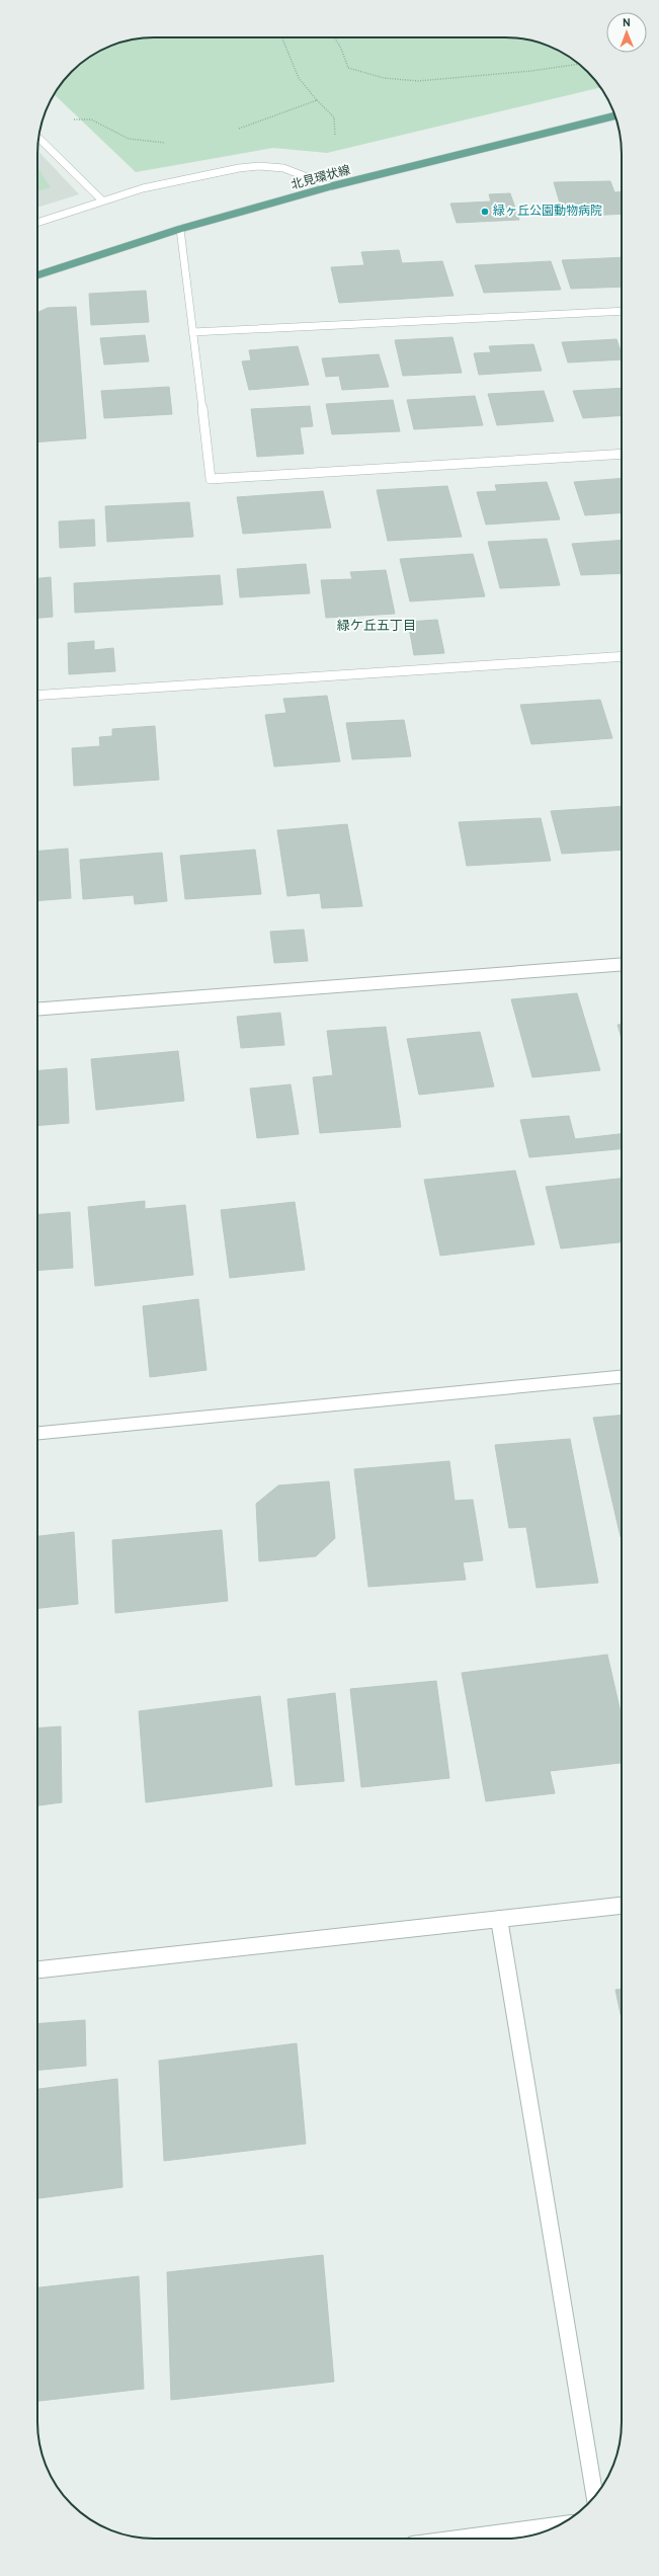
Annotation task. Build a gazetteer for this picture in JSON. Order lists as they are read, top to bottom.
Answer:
{
  "streets": {
    "main road": ["北見環状線"]
  },
  "districts": ["緑ケ丘五丁目"],
  "places": ["緑ヶ丘公園動物病院"],
  "north": "top"
}
